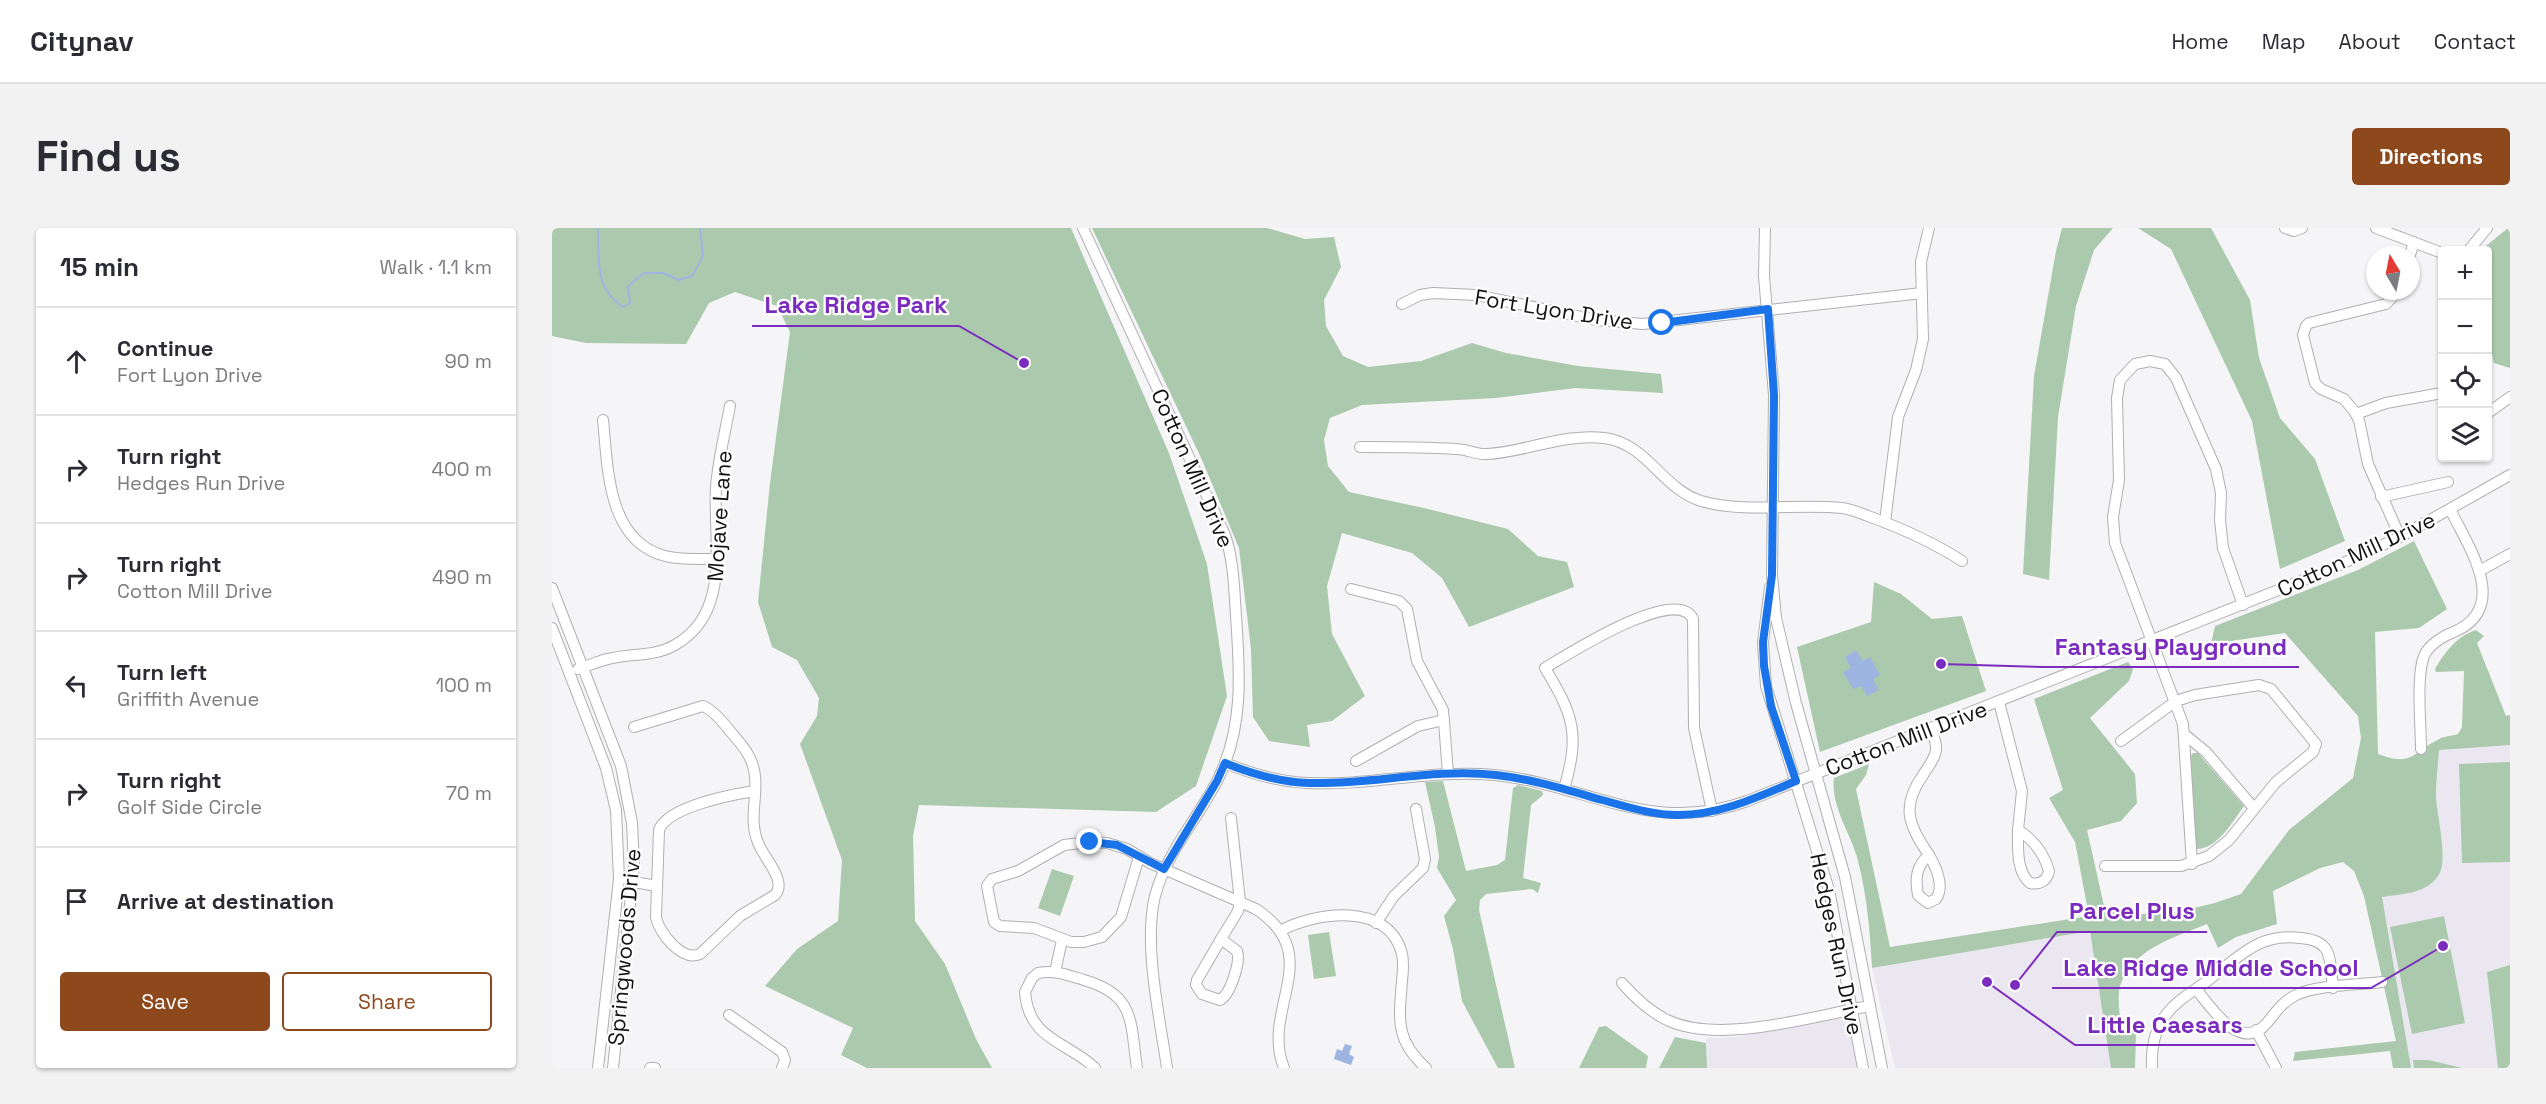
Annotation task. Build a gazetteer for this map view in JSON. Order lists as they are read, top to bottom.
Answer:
{
  "streets": {
    "street": [
      "Fort Lyon Drive",
      "Cotton Mill Drive",
      "Mojave Lane",
      "Hedges Run Drive",
      "Springwoods Drive"
    ]
  },
  "crossings": [
    ["Fort Lyon Drive", "Hedges Run Drive"],
    ["Cotton Mill Drive", "Hedges Run Drive"],
    ["Mojave Lane", "Springwoods Drive"]
  ],
  "places": [
    "Lake Ridge Park",
    "Fantasy Playground",
    "Lake Ridge Middle School",
    "Little Caesars",
    "Parcel Plus"
  ],
  "north": "top",
  "page": {
    "header": "Citynav",
    "nav": [
      "Home",
      "Map",
      "About",
      "Contact"
    ],
    "buttons": [
      "Directions",
      ["Save", "Share"]
    ],
    "title": "Find us",
    "heading": ["15 min", "Walk · 1.1 km"],
    "map_buttons": ["+", "−"],
    "list": [
      ["Continue", "Fort Lyon Drive", "90 m"],
      ["Turn right", "Hedges Run Drive", "400 m"],
      ["Turn right", "Cotton Mill Drive", "490 m"],
      ["Turn left", "Griffith Avenue", "100 m"],
      ["Turn right", "Golf Side Circle", "70 m"],
      "Arrive at destination"
    ]
  }
}
